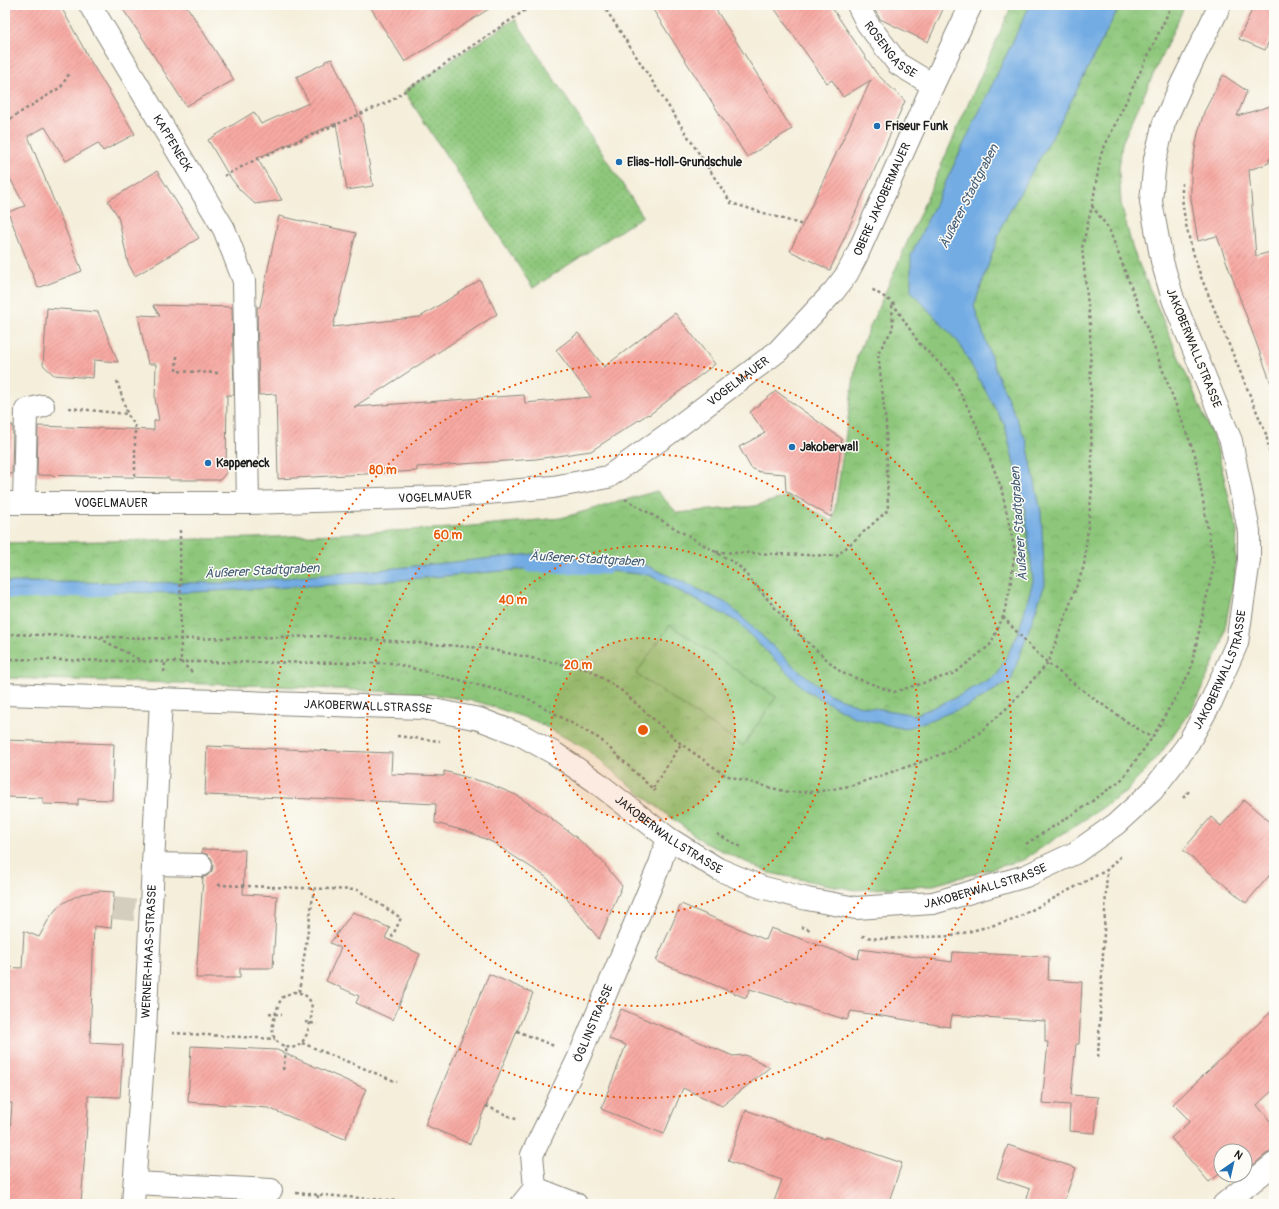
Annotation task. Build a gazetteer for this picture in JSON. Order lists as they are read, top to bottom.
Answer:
{
  "streets": {
    "street": [
      "ROSENGASSE",
      "KAPPENECK",
      "OBERE JAKOBERMAUER",
      "JAKOBERWALLSTRASSE",
      "VOGELMAUER",
      "WERNER-HAAS-STRASSE",
      "ÖGLINSTRASSE"
    ]
  },
  "crossings": [
    ["ROSENGASSE", "OBERE JAKOBERMAUER"],
    ["KAPPENECK", "VOGELMAUER"],
    ["OBERE JAKOBERMAUER", "VOGELMAUER"],
    ["JAKOBERWALLSTRASSE", "WERNER-HAAS-STRASSE"],
    ["JAKOBERWALLSTRASSE", "ÖGLINSTRASSE"]
  ],
  "water": ["Äußerer Stadtgraben"],
  "places": [
    "Friseur Funk",
    "Elias-Holl-Grundschule",
    "Jakoberwall",
    "Kappeneck"
  ],
  "north": "top right",
  "rings": [
    "80 m",
    "60 m",
    "40 m",
    "20 m"
  ]
}
